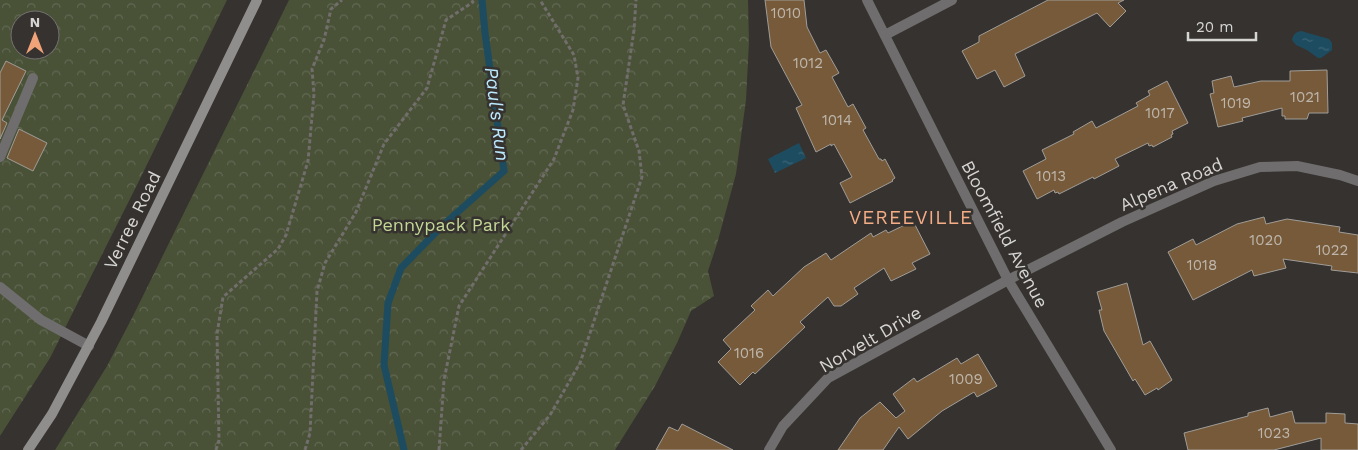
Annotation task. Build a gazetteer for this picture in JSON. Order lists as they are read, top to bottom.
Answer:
{
  "streets": {
    "main road": ["Verree Road"],
    "street": ["Alpena Road", "Bloomfield Avenue", "Norvelt Drive"]
  },
  "crossings": [
    ["Alpena Road", "Bloomfield Avenue"],
    ["Alpena Road", "Norvelt Drive"],
    ["Bloomfield Avenue", "Norvelt Drive"]
  ],
  "districts": ["VEREEVILLE"],
  "water": ["Paul's Run"],
  "parks": ["Pennypack Park"],
  "house_numbers": [
    "1010",
    "1012",
    "1021",
    "1019",
    "1017",
    "1014",
    "1013",
    "1020",
    "1022",
    "1018",
    "1016",
    "1009",
    "1023"
  ],
  "scale_bar": "20 m",
  "north": "top"
}
